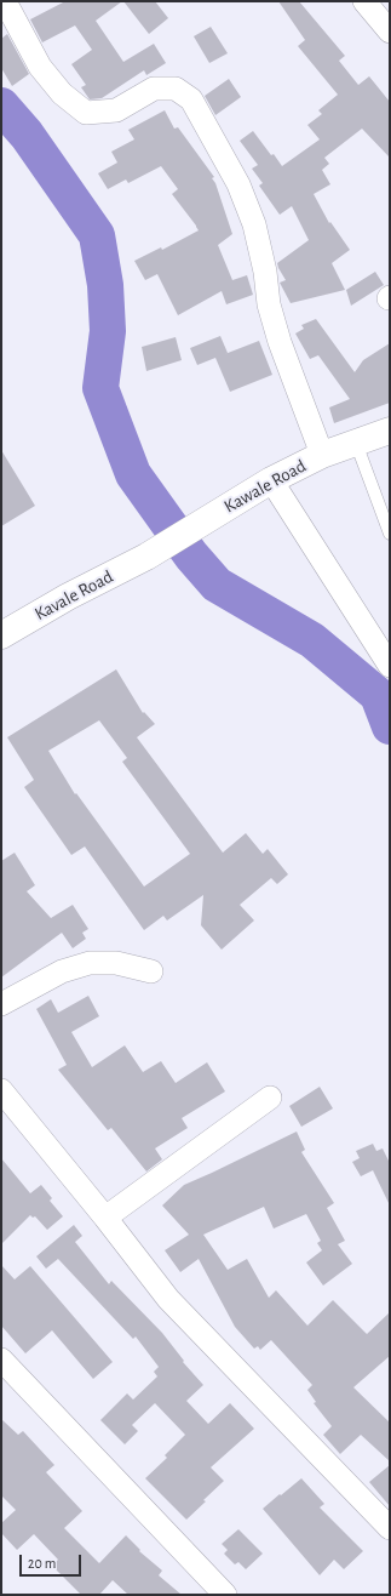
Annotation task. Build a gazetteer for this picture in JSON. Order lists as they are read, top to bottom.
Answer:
{
  "streets": {
    "street": ["Kawale Road", "Kavale Road"]
  },
  "crossings": [
    ["Kawale Road", "Kavale Road"]
  ],
  "scale_bar": "20 m"
}
